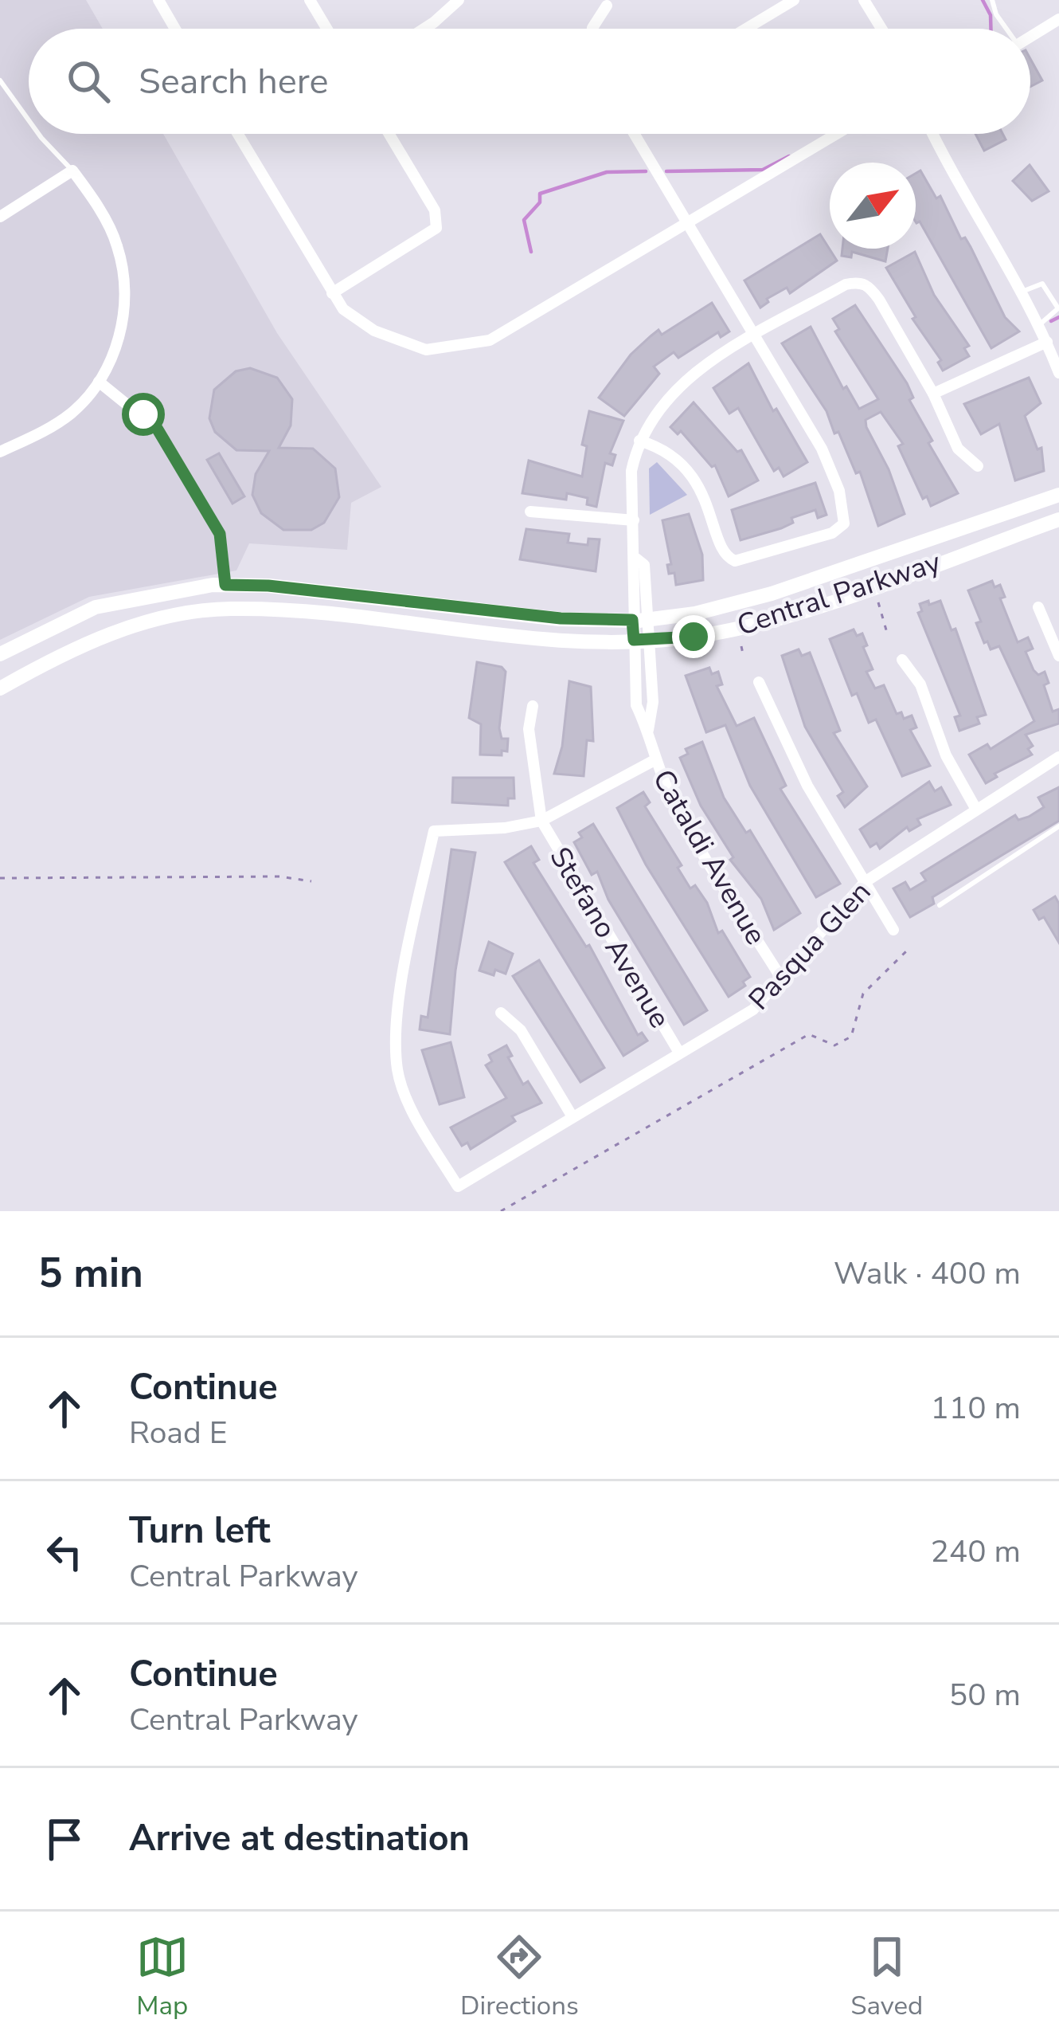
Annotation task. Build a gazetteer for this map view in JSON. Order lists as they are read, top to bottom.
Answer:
{
  "streets": {
    "main road": ["Central Parkway"],
    "street": ["Cataldi Avenue", "Stefano Avenue", "Pasqua Glen"]
  },
  "crossings": [
    ["Central Parkway", "Cataldi Avenue"],
    ["Cataldi Avenue", "Pasqua Glen"],
    ["Stefano Avenue", "Pasqua Glen"]
  ],
  "north": "top right",
  "page": {
    "search": "Search here",
    "heading": ["5 min", "Walk · 400 m"],
    "list": [
      ["Continue", "Road E", "110 m"],
      ["Turn left", "Central Parkway", "240 m"],
      ["Continue", "Central Parkway", "50 m"],
      "Arrive at destination"
    ],
    "nav": ["Map", "Directions", "Saved"]
  }
}
